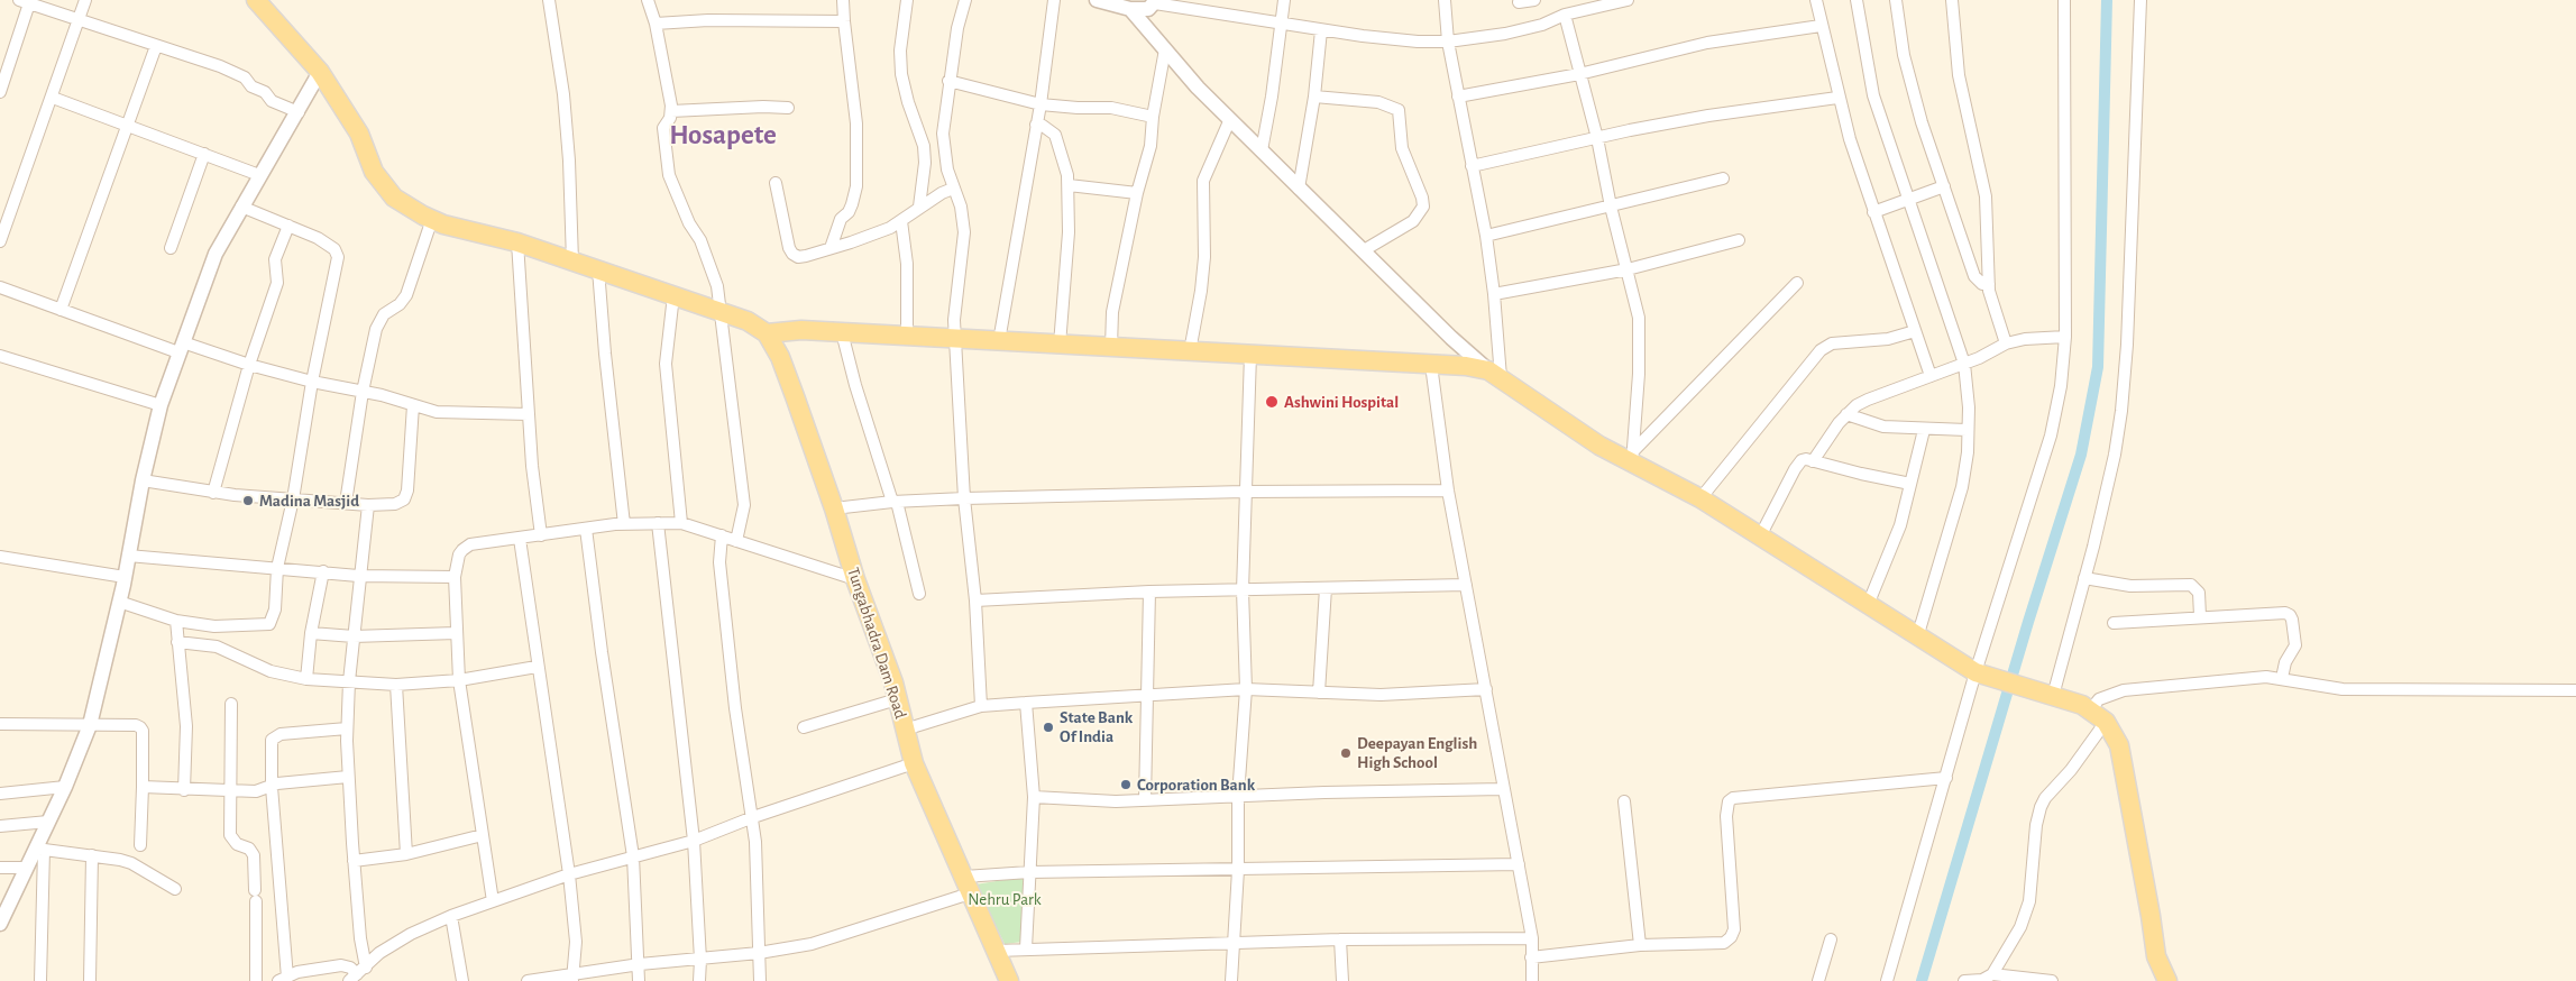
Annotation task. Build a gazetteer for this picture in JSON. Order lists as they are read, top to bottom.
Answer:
{
  "streets": {
    "main road": ["Tungabhadra Dam Road"]
  },
  "districts": ["Hosapete"],
  "parks": ["Nehru Park"],
  "places": [
    "Ashwini Hospital",
    "Madina Masjid",
    "State Bank Of India",
    "Deepayan English High School",
    "Corporation Bank"
  ]
}
